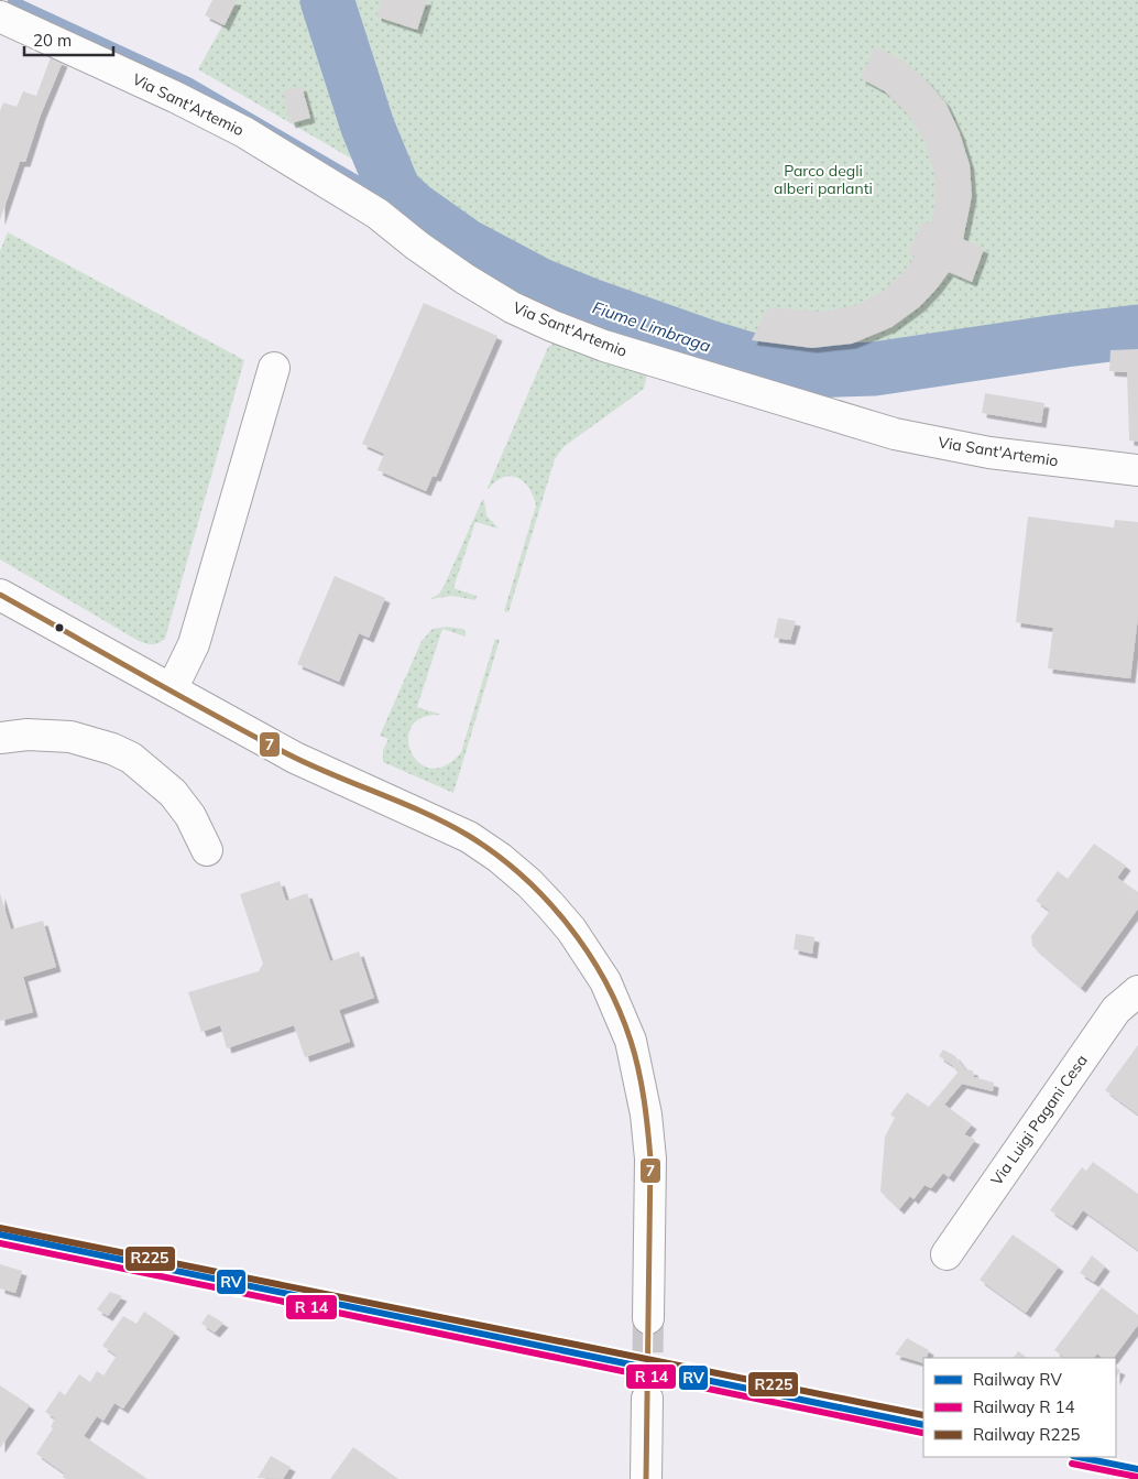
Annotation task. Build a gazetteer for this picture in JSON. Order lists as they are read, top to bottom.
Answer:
{
  "streets": {
    "street": ["Via Sant'Artemio", "Via Luigi Pagani Cesa"]
  },
  "water": ["Fiume Limbraga"],
  "parks": ["Parco degli alberi parlanti"],
  "lines": ["transit line 7", "rail line R225", "rail line RV"],
  "legend": ["Railway RV", "Railway R 14", "Railway R225"],
  "scale_bar": "20 m"
}
